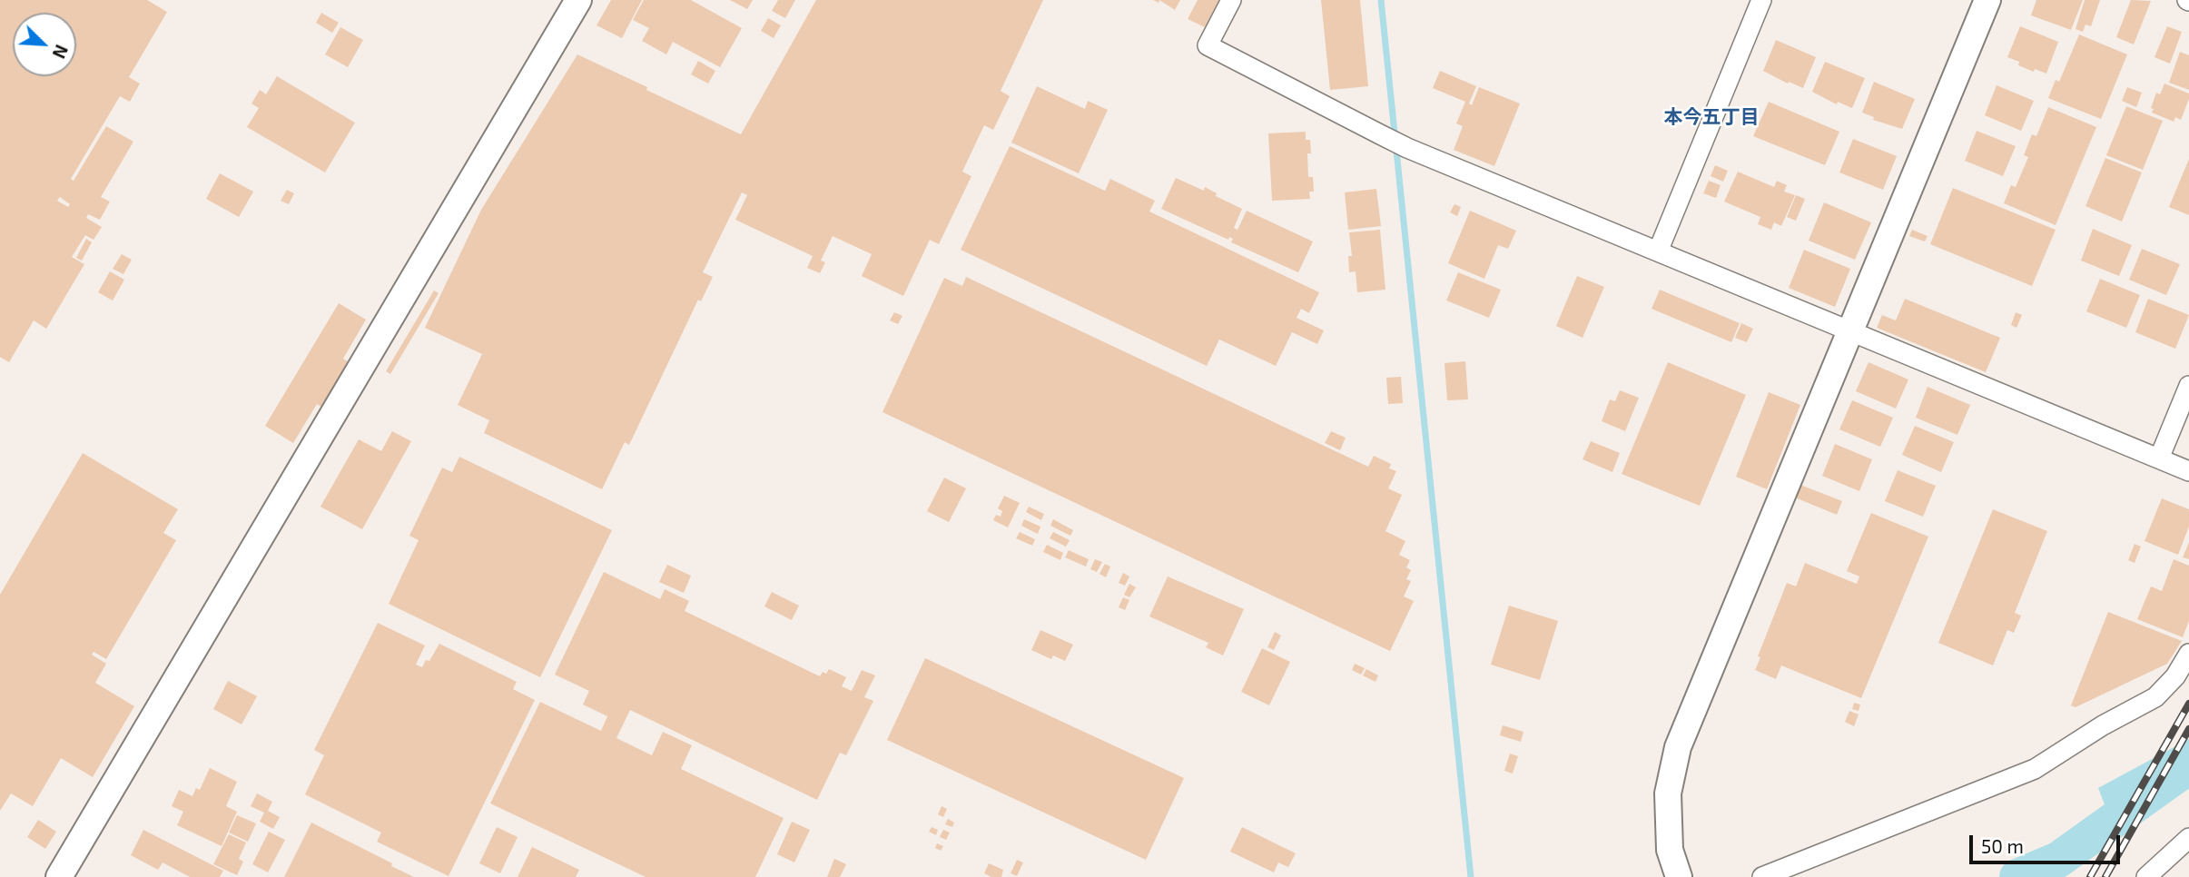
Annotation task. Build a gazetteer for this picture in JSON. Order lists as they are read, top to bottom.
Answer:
{
  "districts": ["本今五丁目"],
  "scale_bar": "50 m",
  "north": "bottom right"
}
